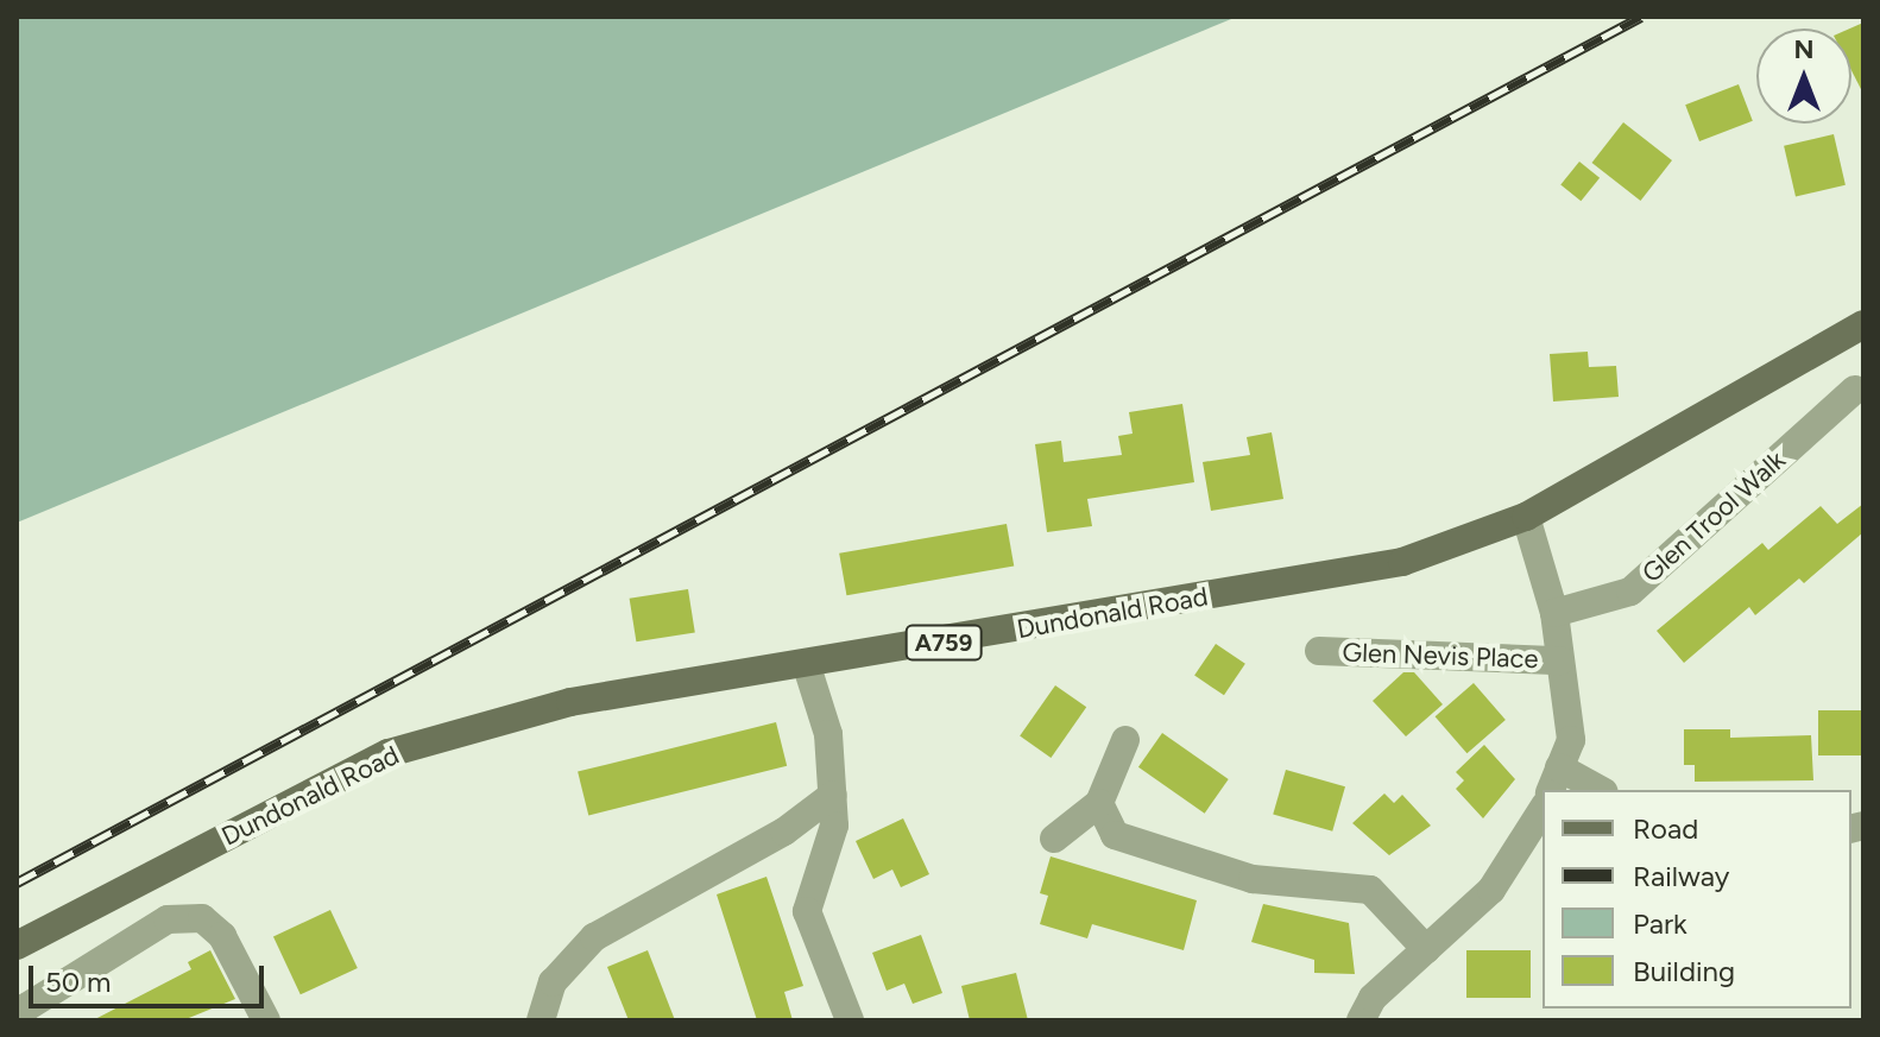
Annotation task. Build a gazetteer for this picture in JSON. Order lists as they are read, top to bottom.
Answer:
{
  "streets": {
    "main road": ["Dundonald Road", "A759"],
    "street": ["Glen Trool Walk", "Glen Nevis Place"]
  },
  "legend": [
    "Road",
    "Railway",
    "Park",
    "Building"
  ],
  "scale_bar": "50 m",
  "north": "top"
}
